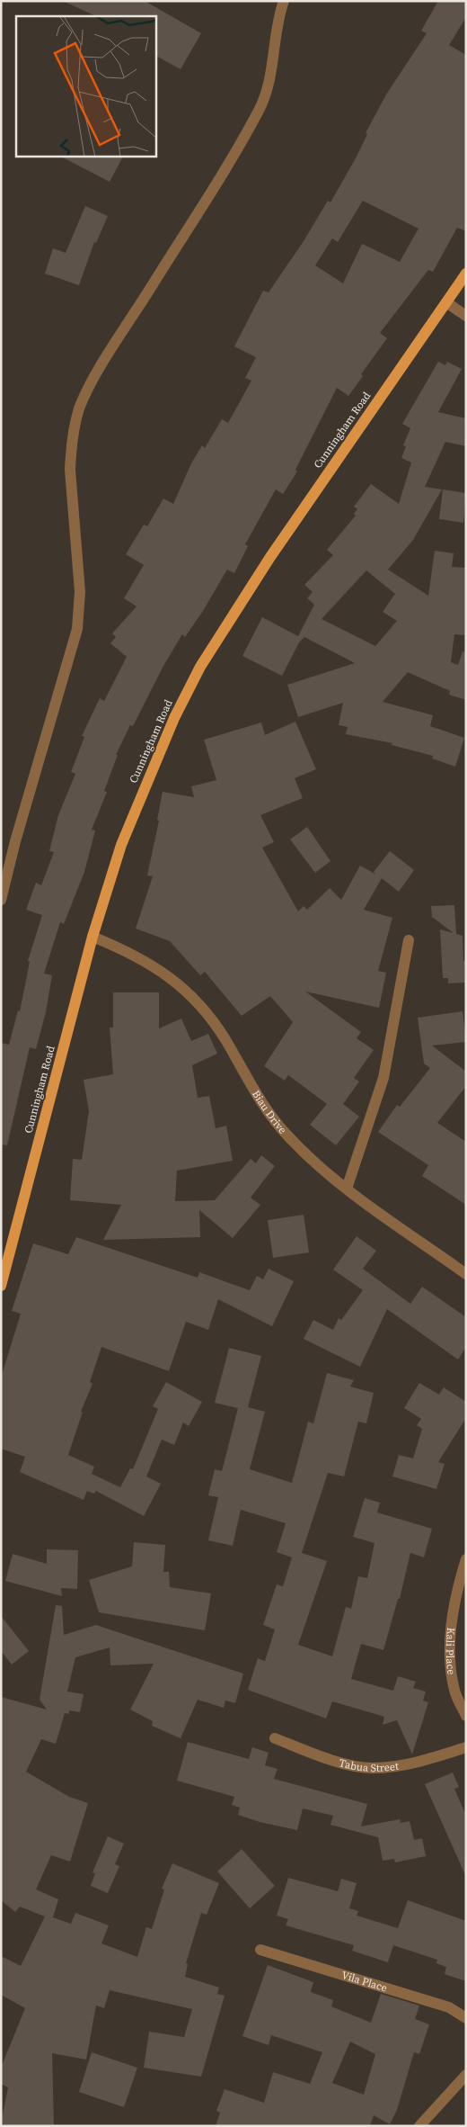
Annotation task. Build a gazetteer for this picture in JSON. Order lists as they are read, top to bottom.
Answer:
{
  "streets": {
    "main road": ["Cunningham Road"],
    "street": [
      "Biau Drive",
      "Kali Place",
      "Tabua Street",
      "Vila Place"
    ]
  },
  "crossings": [
    ["Cunningham Road", "Biau Drive"]
  ]
}
